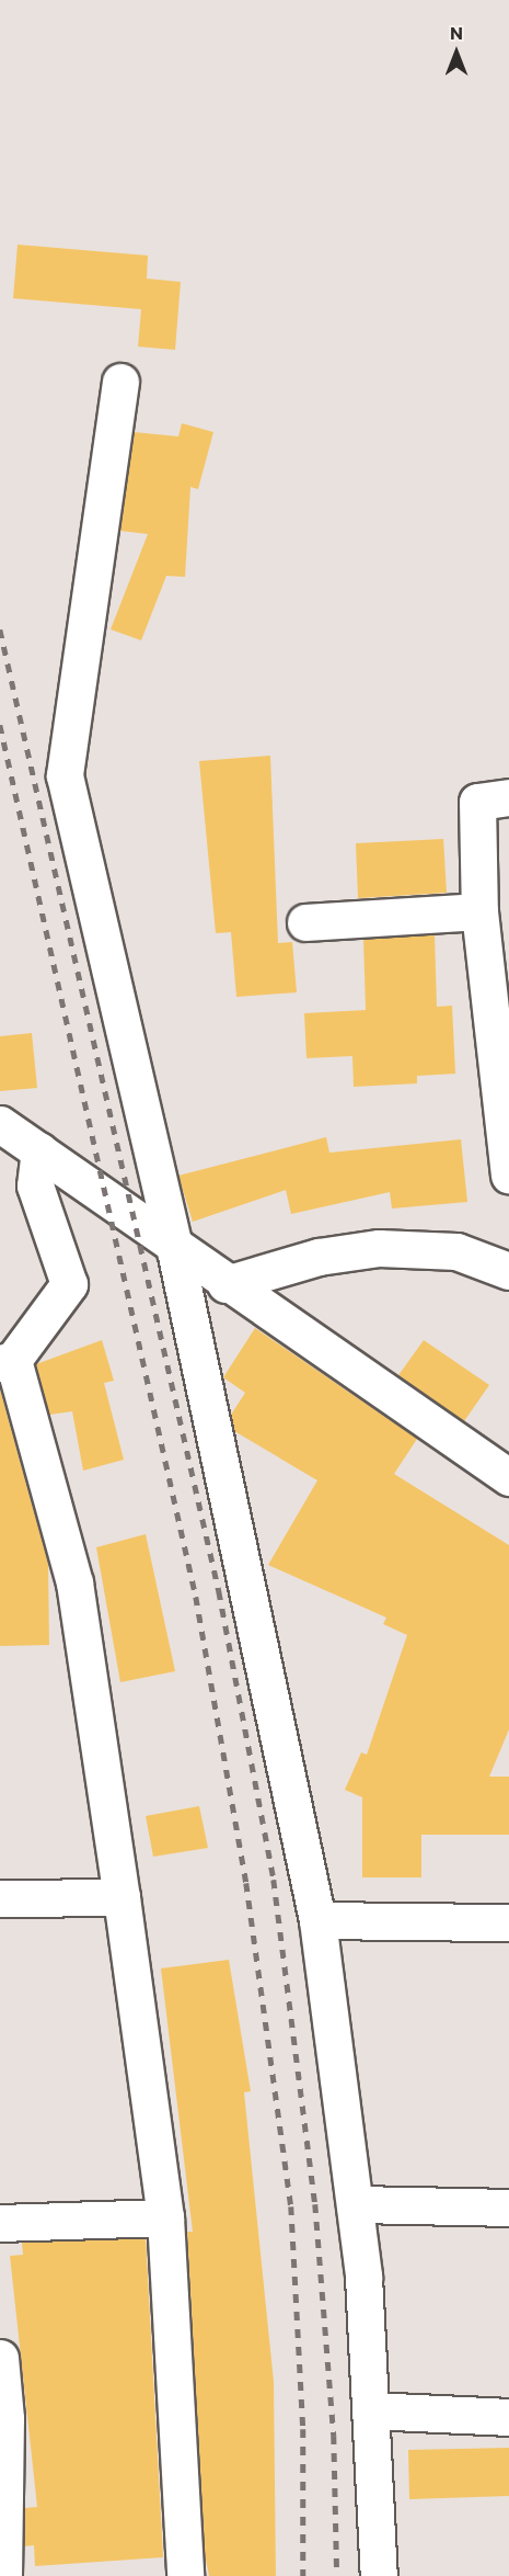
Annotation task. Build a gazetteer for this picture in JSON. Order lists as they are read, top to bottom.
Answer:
{
  "north": "top"
}
